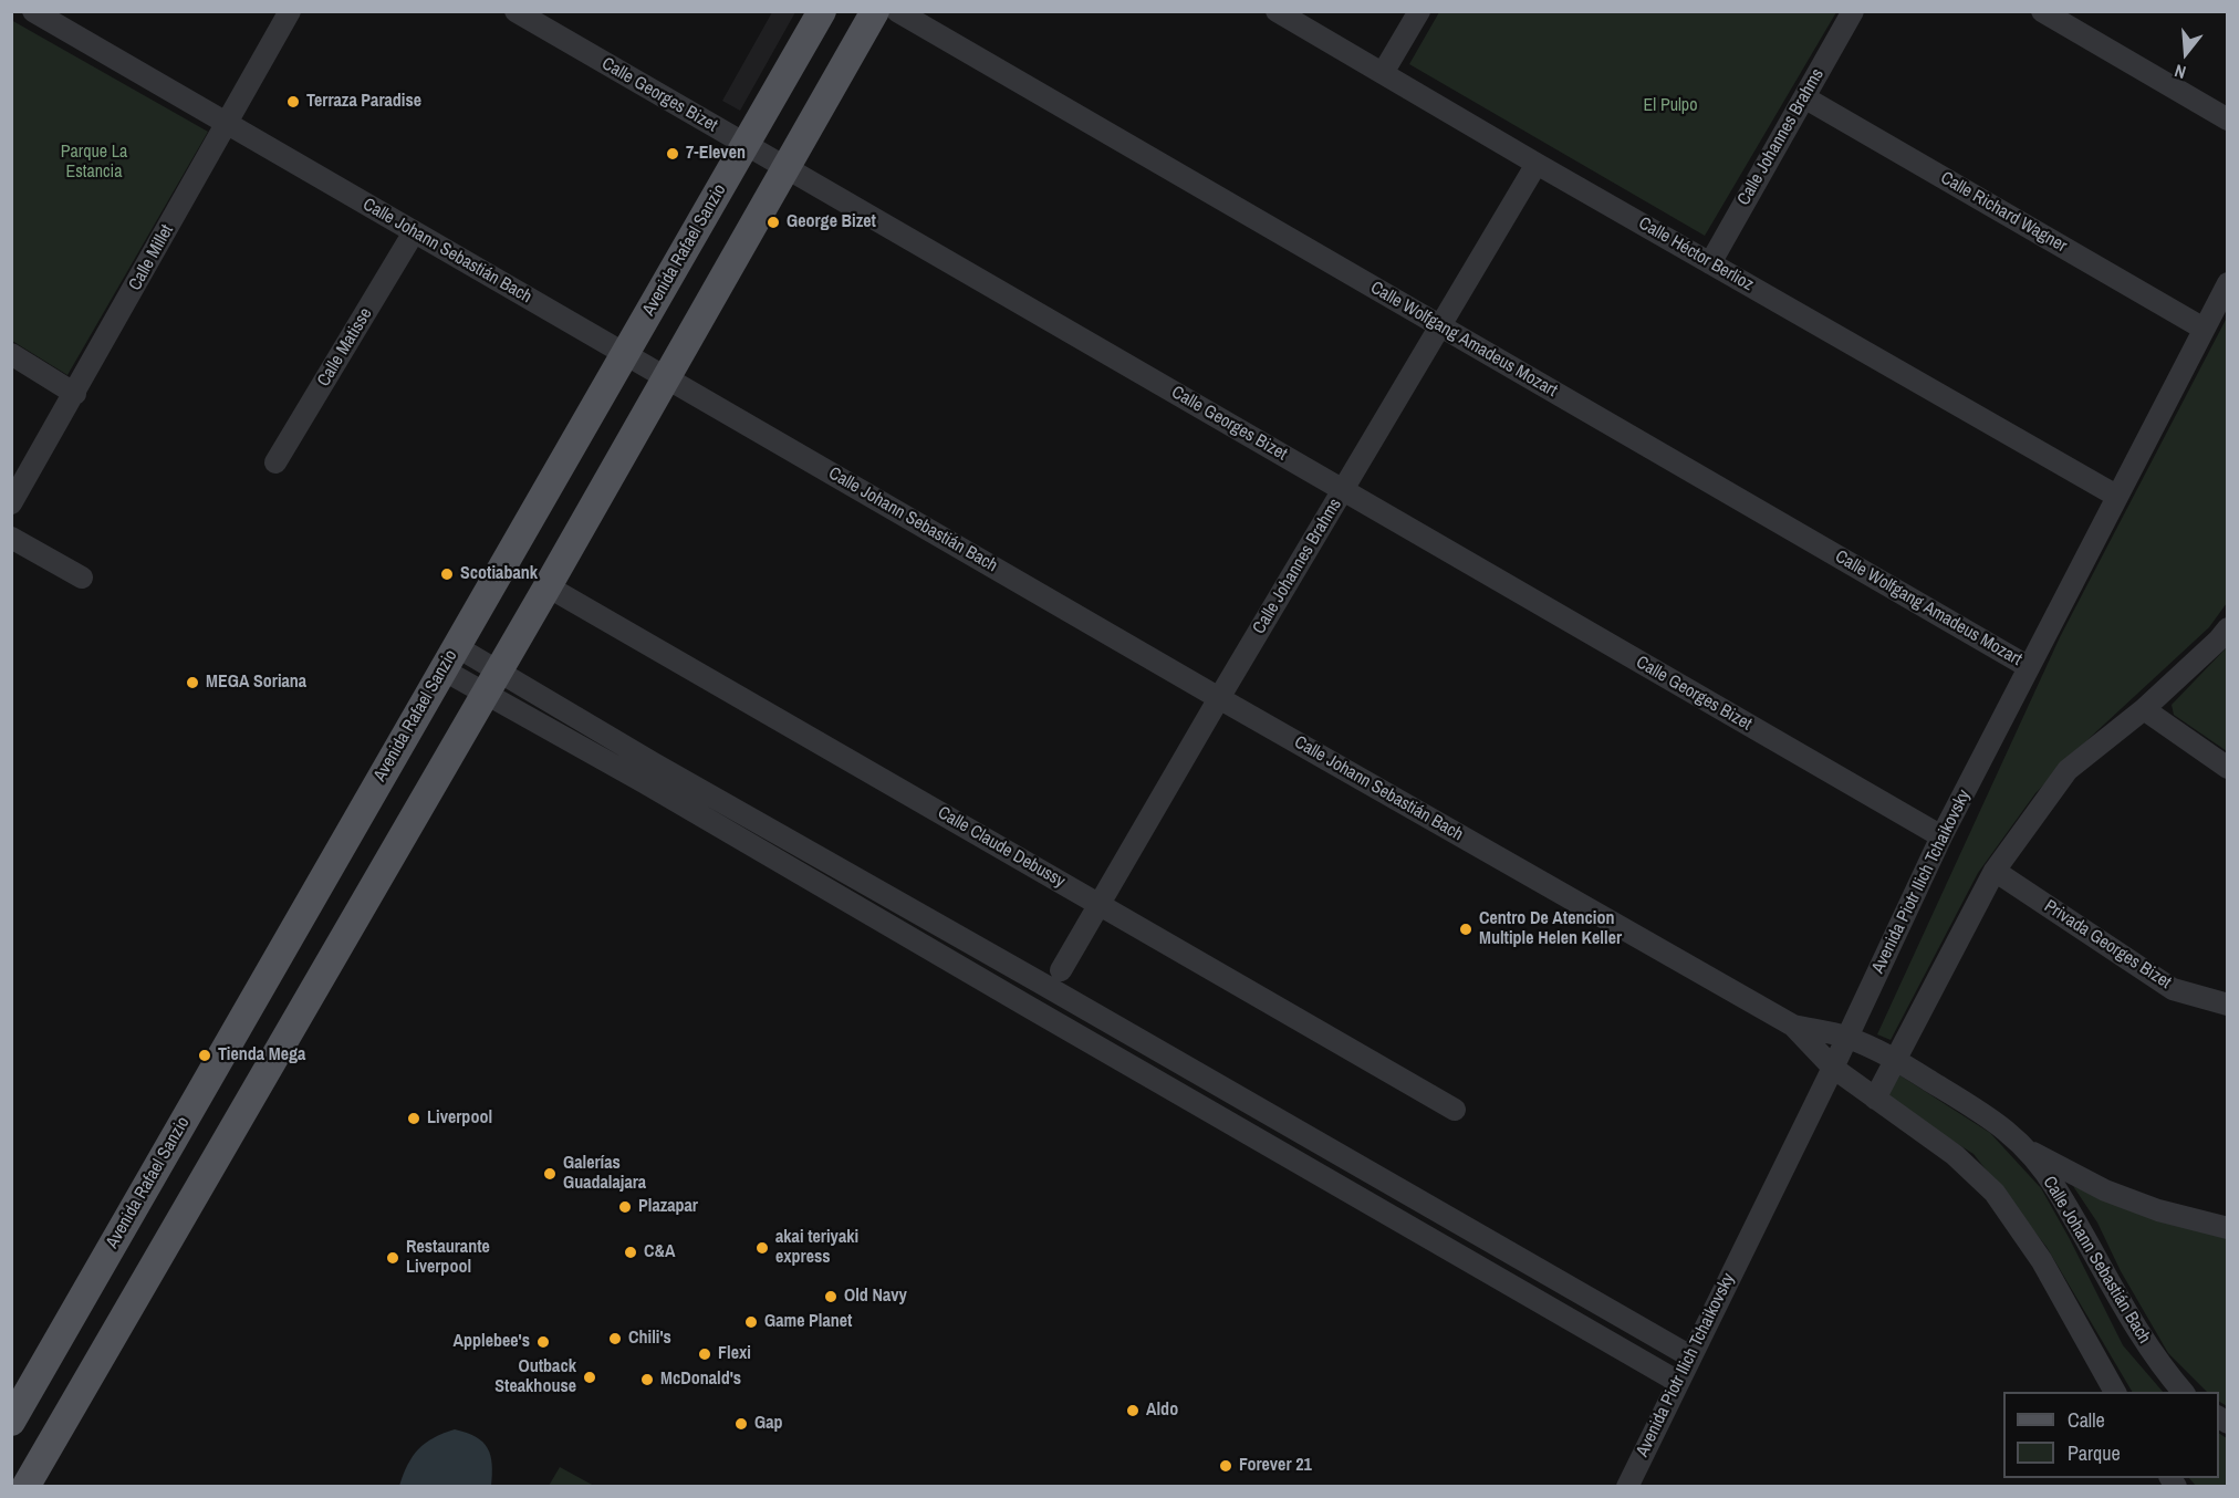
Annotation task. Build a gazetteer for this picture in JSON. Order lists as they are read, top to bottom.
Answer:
{
  "streets": {
    "main road": ["Avenida Rafael Sanzio"],
    "street": [
      "Calle Georges Bizet",
      "Calle Johannes Brahms",
      "Calle Richard Wagner",
      "Calle Johann Sebastián Bach",
      "Calle Héctor Berlioz",
      "Calle Millet",
      "Calle Wolfgang Amadeus Mozart",
      "Calle Matisse",
      "Calle Claude Debussy",
      "Avenida Piotr Ilich Tchaikovsky",
      "Privada Georges Bizet"
    ]
  },
  "crossings": [
    ["Calle Georges Bizet", "Calle Johannes Brahms"],
    ["Calle Georges Bizet", "Avenida Rafael Sanzio"],
    ["Calle Georges Bizet", "Avenida Piotr Ilich Tchaikovsky"],
    ["Calle Johannes Brahms", "Calle Richard Wagner"],
    ["Calle Johannes Brahms", "Calle Johann Sebastián Bach"],
    ["Calle Johannes Brahms", "Calle Héctor Berlioz"],
    ["Calle Johannes Brahms", "Calle Wolfgang Amadeus Mozart"],
    ["Calle Johannes Brahms", "Calle Claude Debussy"],
    ["Calle Richard Wagner", "Avenida Piotr Ilich Tchaikovsky"],
    ["Avenida Rafael Sanzio", "Calle Johann Sebastián Bach"],
    ["Calle Johann Sebastián Bach", "Calle Millet"],
    ["Calle Johann Sebastián Bach", "Calle Matisse"],
    ["Calle Johann Sebastián Bach", "Avenida Piotr Ilich Tchaikovsky"],
    ["Calle Héctor Berlioz", "Avenida Piotr Ilich Tchaikovsky"],
    ["Calle Wolfgang Amadeus Mozart", "Avenida Piotr Ilich Tchaikovsky"]
  ],
  "parks": ["El Pulpo", "Parque La Estancia"],
  "places": [
    "Terraza Paradise",
    "7-Eleven",
    "George Bizet",
    "Scotiabank",
    "MEGA Soriana",
    "Centro De Atencion Multiple Helen Keller",
    "Tienda Mega",
    "Liverpool",
    "Galerías Guadalajara",
    "Plazapar",
    "akai teriyaki express",
    "C&A",
    "Restaurante Liverpool",
    "Old Navy",
    "Game Planet",
    "Chili's",
    "Applebee's",
    "Flexi",
    "Outback Steakhouse",
    "McDonald's",
    "Aldo",
    "Gap",
    "Forever 21"
  ],
  "legend": ["Calle", "Parque"],
  "north": "bottom"
}
